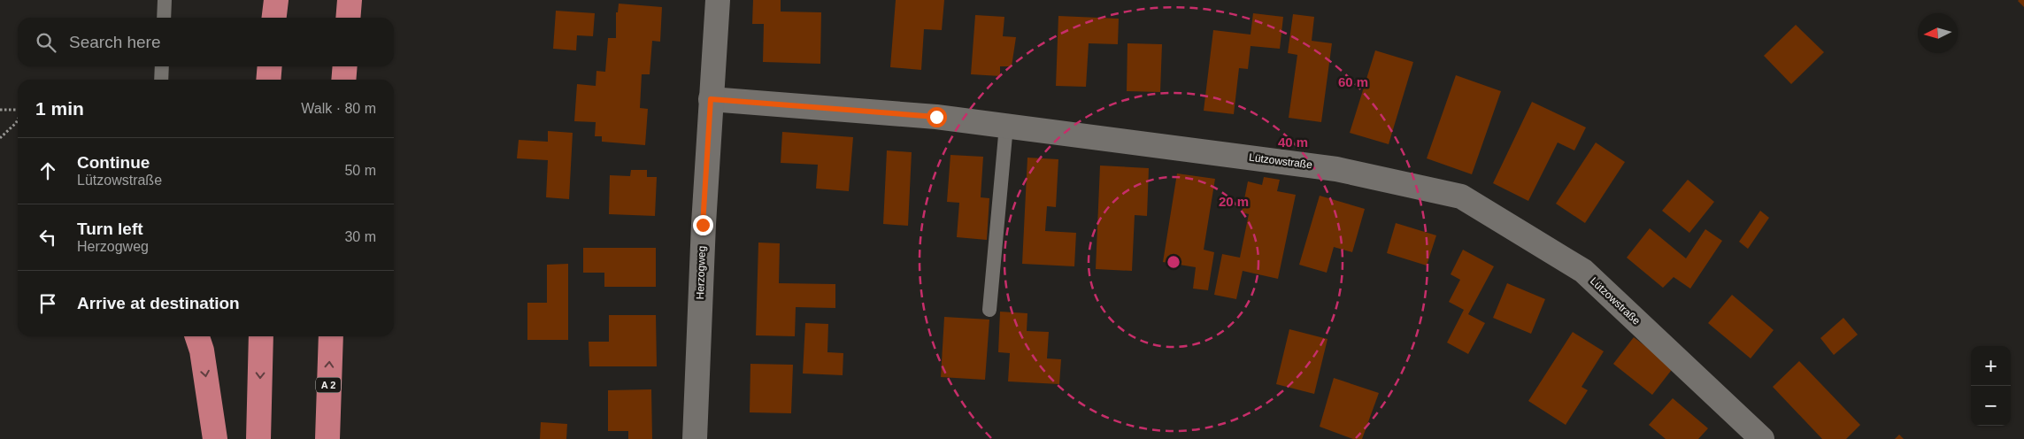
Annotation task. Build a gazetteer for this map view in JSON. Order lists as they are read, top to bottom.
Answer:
{
  "streets": {
    "highway": ["A 2"],
    "street": ["Lützowstraße", "Herzogweg"]
  },
  "crossings": [
    ["Lützowstraße", "Herzogweg"]
  ],
  "north": "left",
  "page": {
    "search": "Search here",
    "heading": ["1 min", "Walk · 80 m"],
    "list": [
      ["Continue", "Lützowstraße", "50 m"],
      ["Turn left", "Herzogweg", "30 m"],
      "Arrive at destination"
    ],
    "map_buttons": ["+", "−"]
  },
  "rings": ["60 m", "40 m", "20 m"]
}
